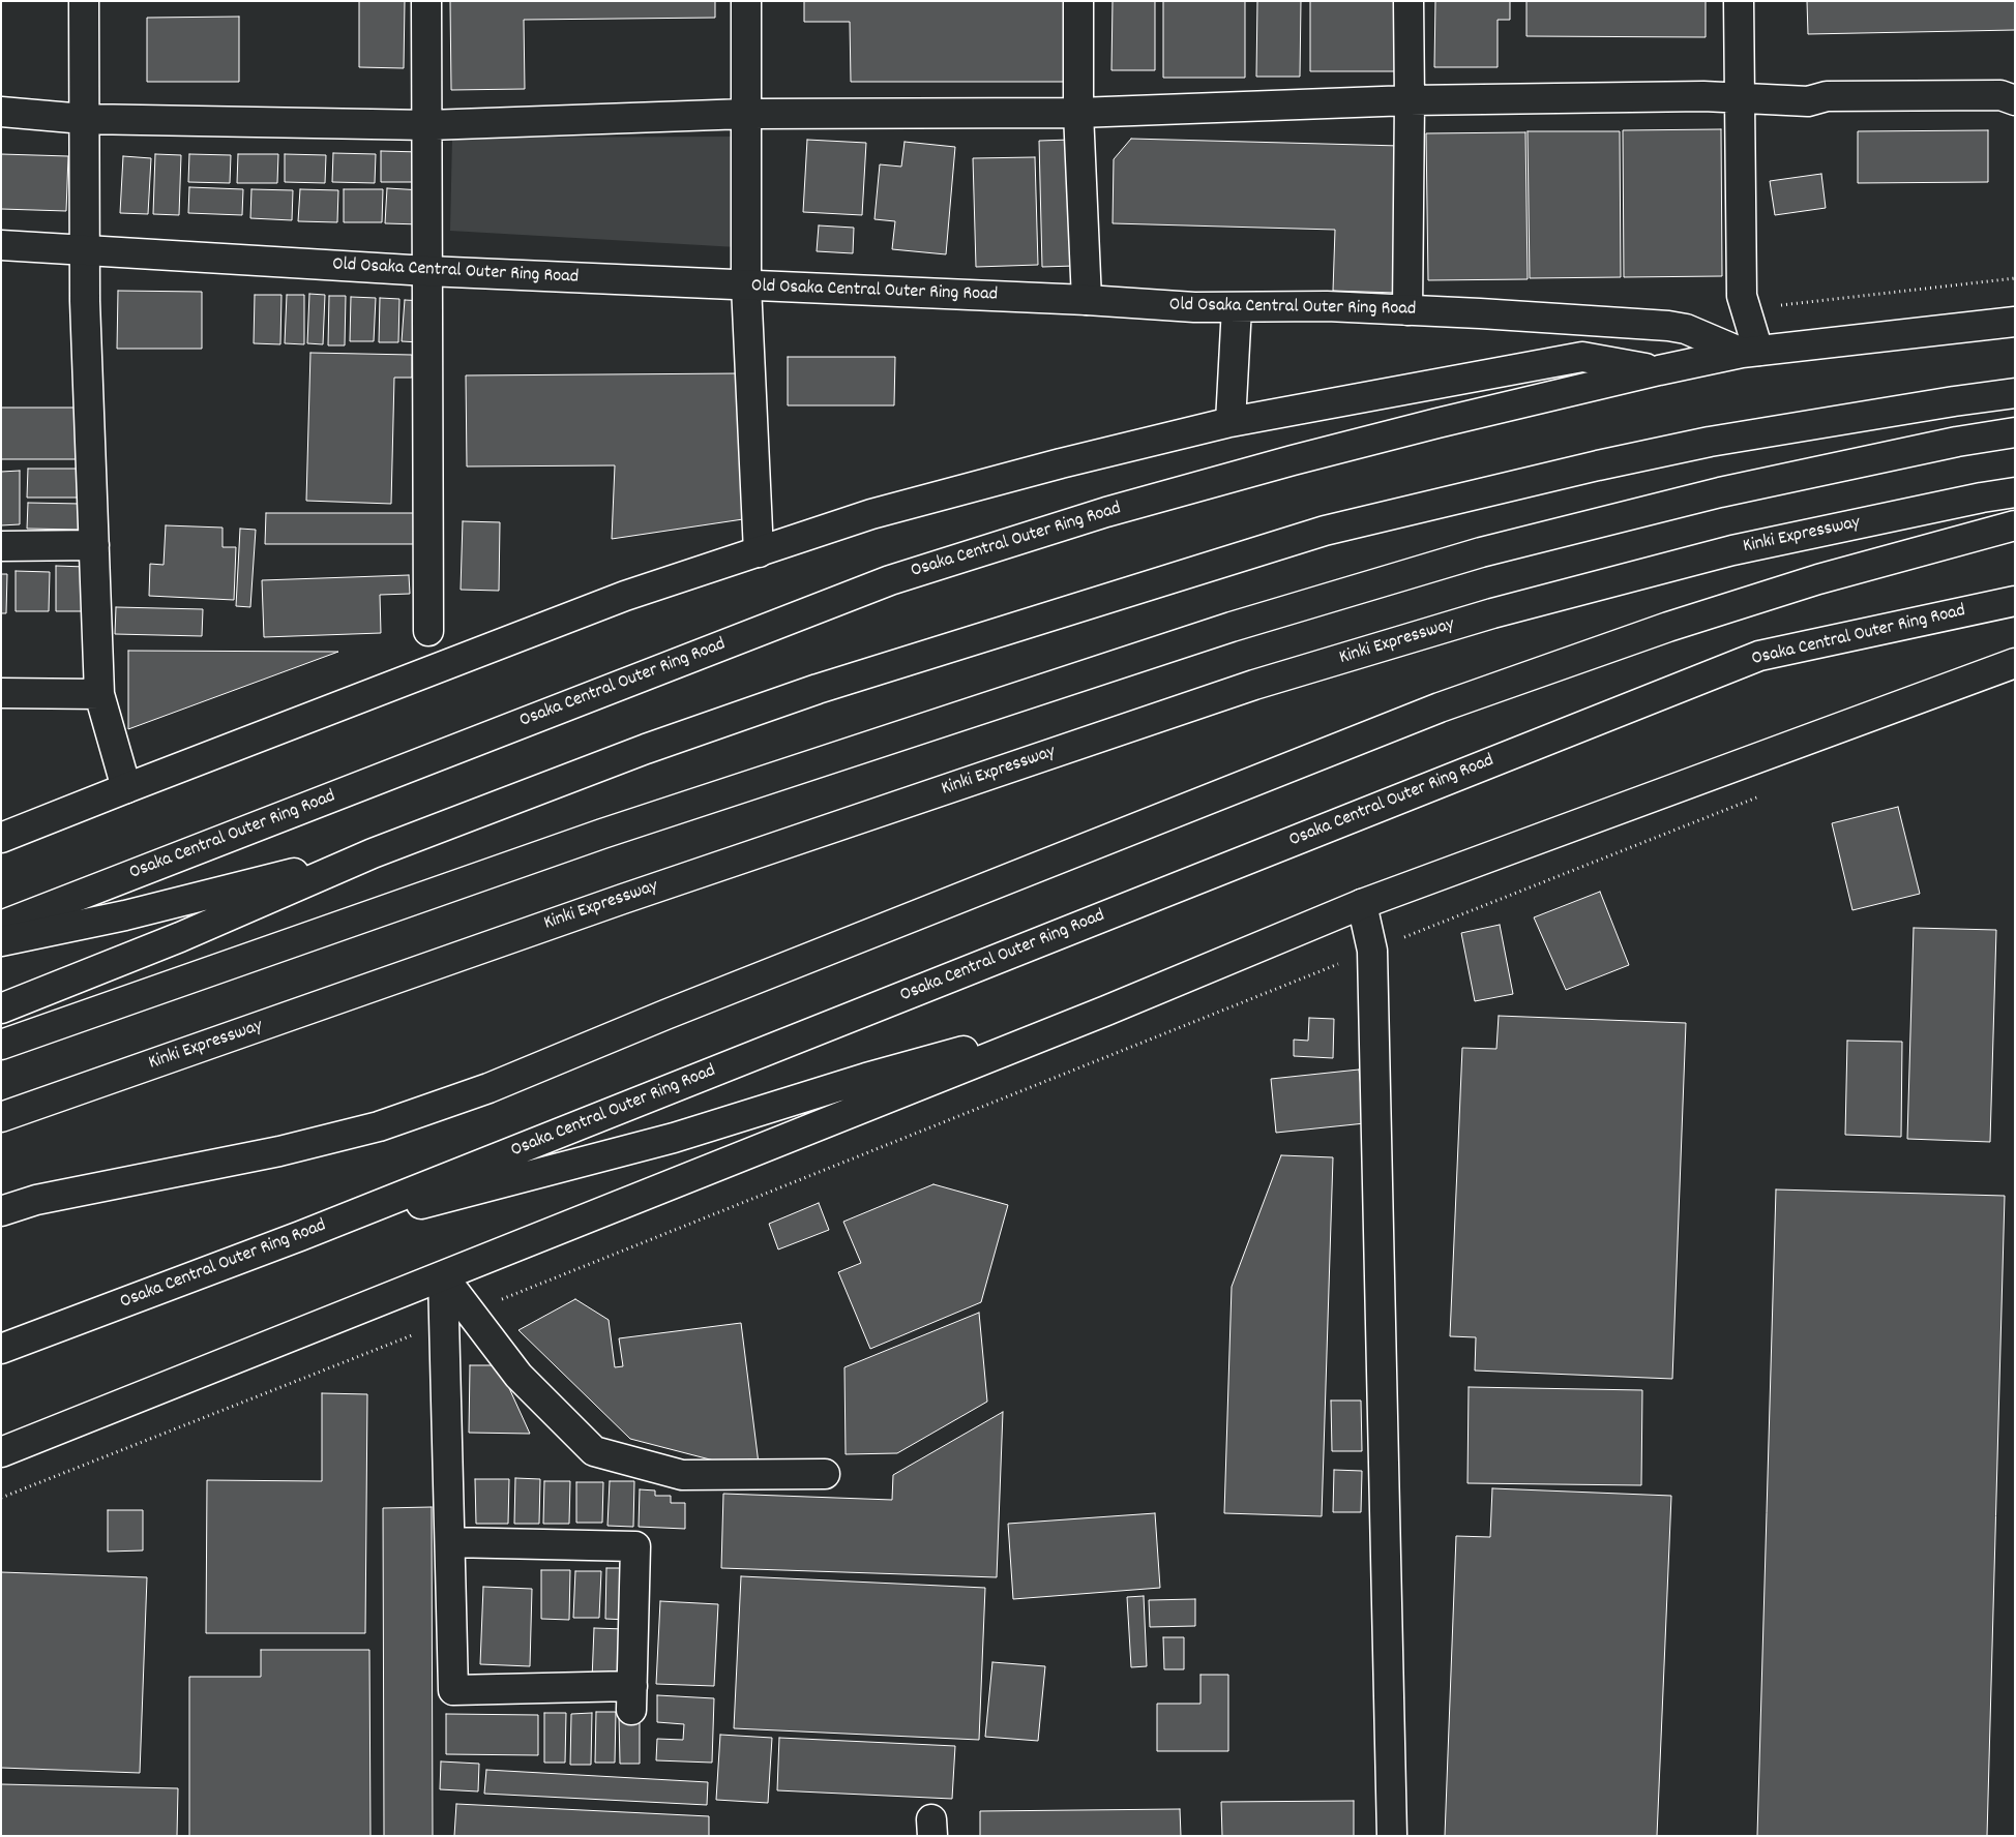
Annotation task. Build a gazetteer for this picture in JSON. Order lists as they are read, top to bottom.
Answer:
{
  "streets": {
    "main road": ["Old Osaka Central Outer Ring Road", "Kinki Expressway", "Osaka Central Outer Ring Road"]
  },
  "crossings": [
    ["Old Osaka Central Outer Ring Road", "Osaka Central Outer Ring Road"]
  ]
}
